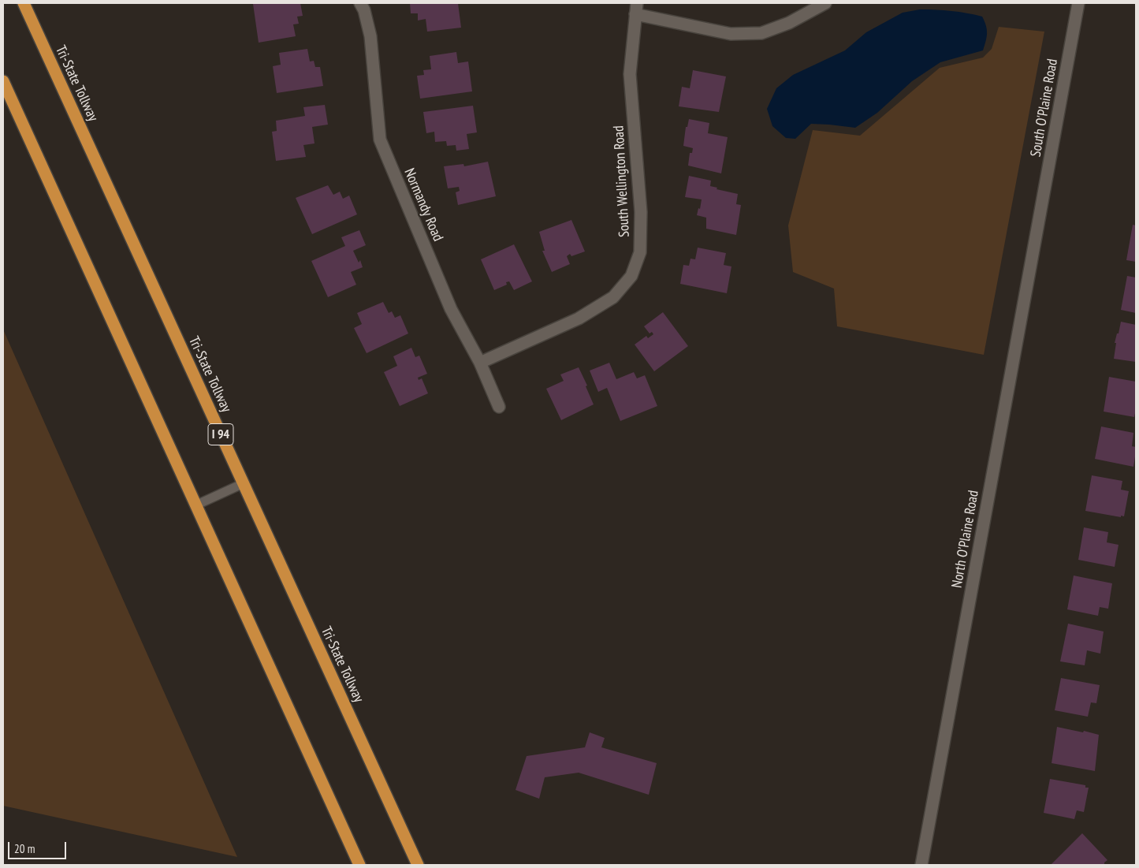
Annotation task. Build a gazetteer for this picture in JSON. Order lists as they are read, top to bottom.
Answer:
{
  "streets": {
    "highway": ["Tri-State Tollway", "I 94"],
    "street": [
      "South O'Plaine Road",
      "South Wellington Road",
      "Normandy Road",
      "North O'Plaine Road"
    ]
  },
  "crossings": [
    ["South O'Plaine Road", "North O'Plaine Road"],
    ["South Wellington Road", "Normandy Road"]
  ],
  "scale_bar": "20 m"
}
